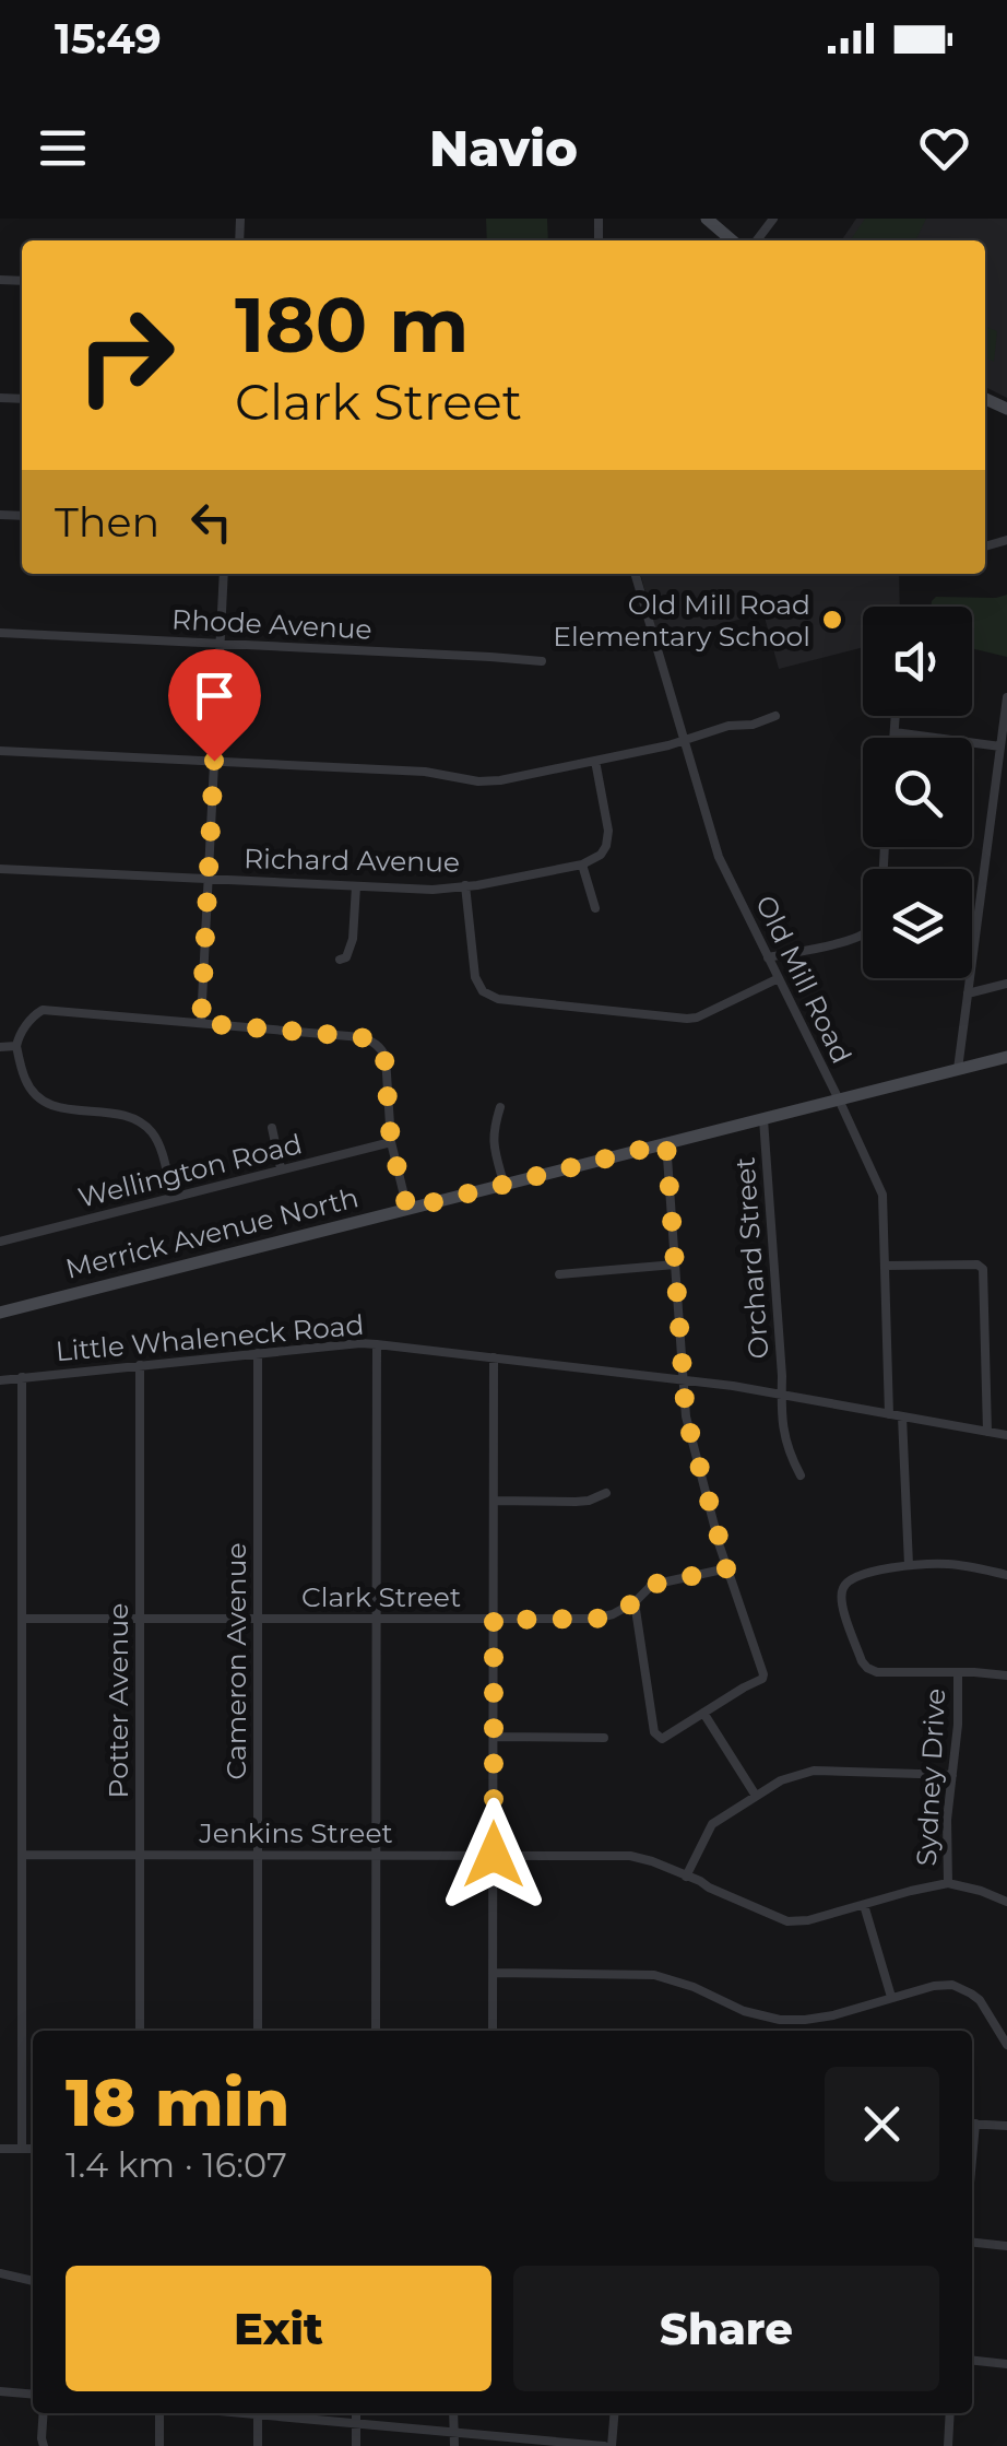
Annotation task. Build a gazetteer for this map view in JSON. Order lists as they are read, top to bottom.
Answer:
{
  "streets": {
    "main road": ["Merrick Avenue North"],
    "street": [
      "Rhode Avenue",
      "Richard Avenue",
      "Old Mill Road",
      "Wellington Road",
      "Orchard Street",
      "Little Whaleneck Road",
      "Clark Street",
      "Cameron Avenue",
      "Potter Avenue",
      "Sydney Drive",
      "Jenkins Street"
    ]
  },
  "crossings": [
    ["Old Mill Road", "Merrick Avenue North"],
    ["Old Mill Road", "Little Whaleneck Road"],
    ["Merrick Avenue North", "Orchard Street"],
    ["Orchard Street", "Little Whaleneck Road"],
    ["Little Whaleneck Road", "Cameron Avenue"],
    ["Little Whaleneck Road", "Potter Avenue"],
    ["Clark Street", "Cameron Avenue"],
    ["Clark Street", "Potter Avenue"],
    ["Cameron Avenue", "Jenkins Street"],
    ["Potter Avenue", "Jenkins Street"],
    ["Sydney Drive", "Jenkins Street"]
  ],
  "places": ["Old Mill Road Elementary School"],
  "page": {
    "status": "15:49",
    "header": "Navio",
    "turn": ["180 m", "Clark Street"],
    "then": "Then",
    "heading": ["18 min", "1.4 km · 16:07"],
    "buttons": ["Exit", "Share"]
  }
}
